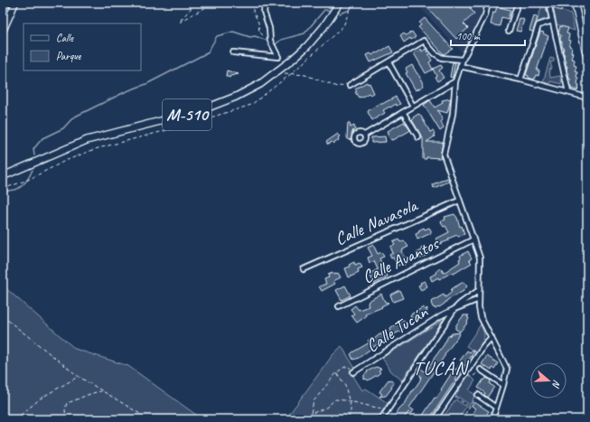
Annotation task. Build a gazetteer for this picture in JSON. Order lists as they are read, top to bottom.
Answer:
{
  "streets": {
    "main road": ["M-510"],
    "street": ["Calle Navasola", "Calle Avantos", "Calle Tucán"]
  },
  "districts": ["TUCÁN"],
  "legend": ["Calle", "Parque"],
  "scale_bar": "100 m",
  "north": "right"
}
